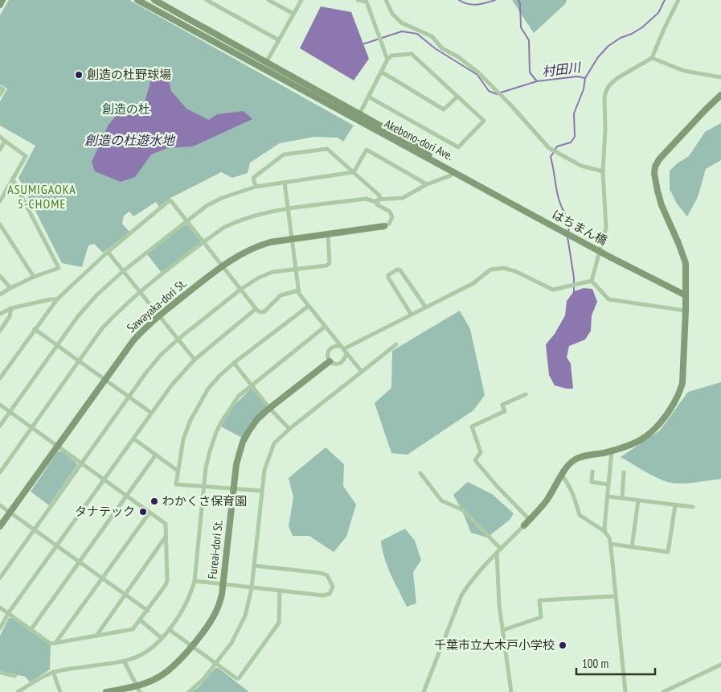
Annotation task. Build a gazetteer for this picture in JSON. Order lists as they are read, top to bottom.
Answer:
{
  "streets": {
    "street": [
      "Akebono-dori Ave.",
      "はちまん橋",
      "Sawayaka-dori St.",
      "Fureai-dori St."
    ]
  },
  "crossings": [
    ["Akebono-dori Ave.", "はちまん橋"]
  ],
  "districts": ["ASUMIGAOKA 5-CHOME"],
  "water": ["村田川", "創造の杜遊水地"],
  "parks": ["創造の杜"],
  "places": [
    "創造の杜野球場",
    "わかくさ保育園",
    "タナテック",
    "千葉市立大木戸小学校"
  ],
  "scale_bar": "100 m"
}
